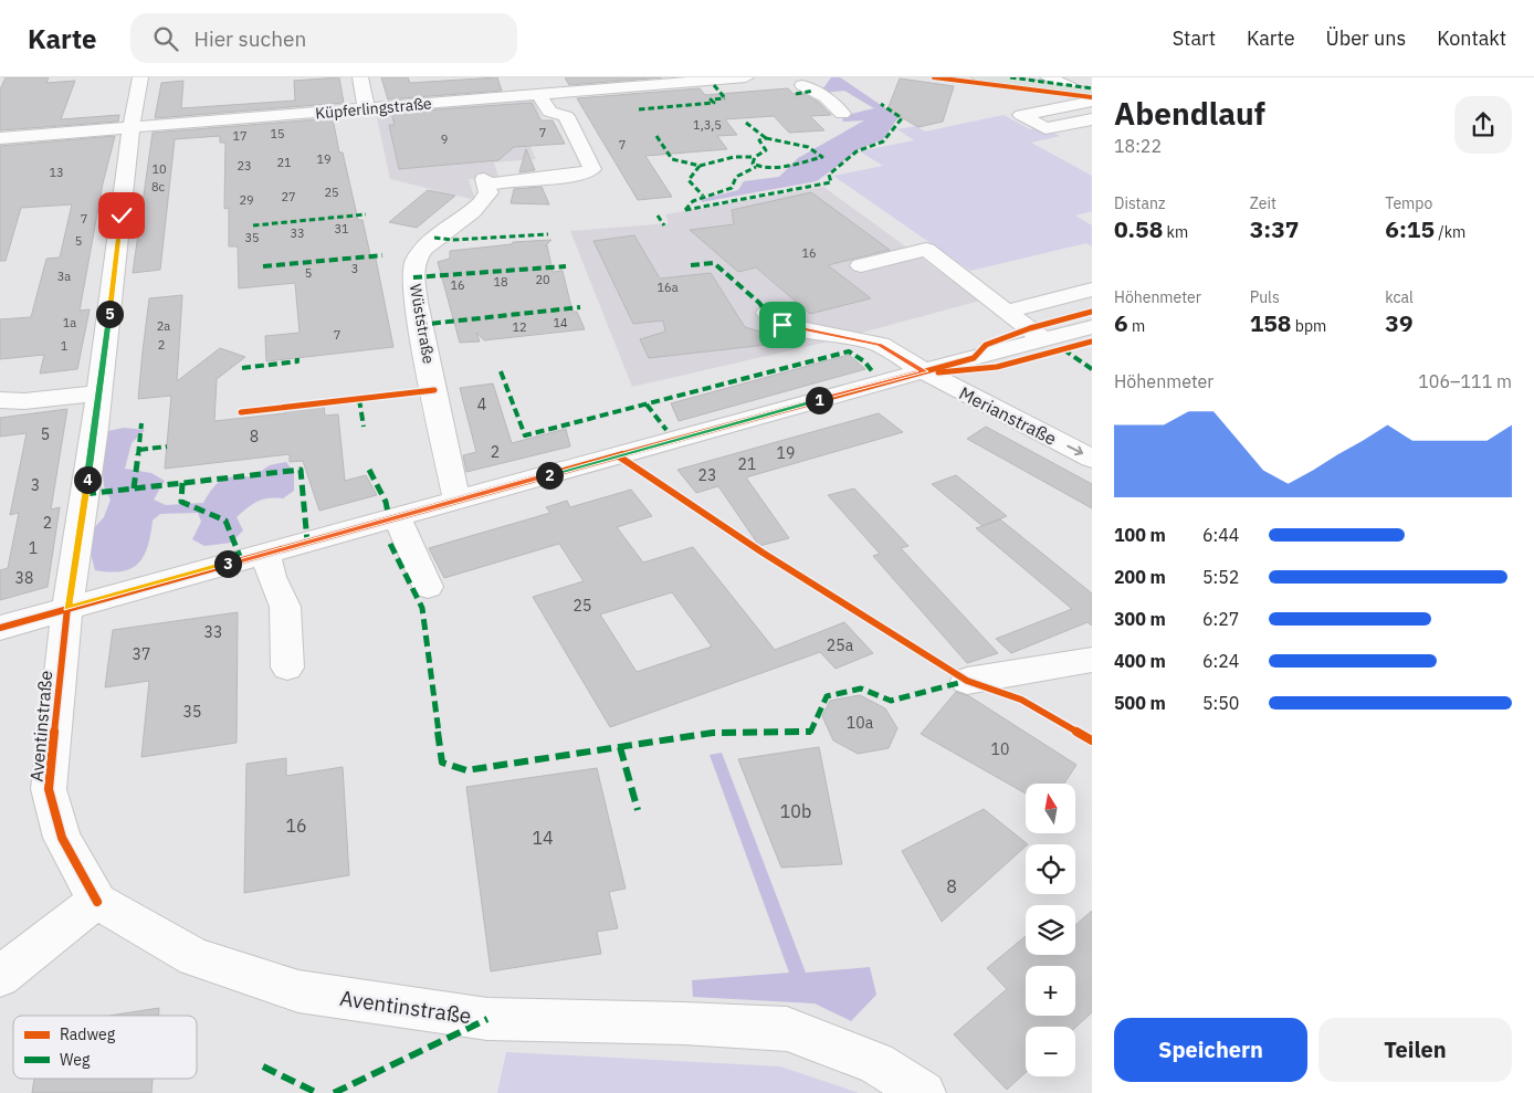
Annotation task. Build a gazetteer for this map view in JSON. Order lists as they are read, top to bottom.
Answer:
{
  "streets": {
    "street": [
      "Küpferlingstraße",
      "Wüststraße",
      "Merianstraße",
      "Aventinstraße"
    ]
  },
  "crossings": [
    ["Küpferlingstraße", "Wüststraße"],
    ["Küpferlingstraße", "Aventinstraße"]
  ],
  "house_numbers": [
    "1,3,5",
    "7",
    "15",
    "17",
    "9",
    "7",
    "19",
    "21",
    "23",
    "10",
    "13",
    "8c",
    "25",
    "27",
    "29",
    "7",
    "31",
    "33",
    "35",
    "5",
    "16",
    "3",
    "5",
    "3a",
    "20",
    "18",
    "16",
    "16a",
    "1a",
    "14",
    "2a",
    "12",
    "7",
    "2",
    "1",
    "4",
    "5",
    "8",
    "2",
    "19",
    "21",
    "23",
    "3",
    "2",
    "1",
    "38",
    "25",
    "33",
    "25a",
    "37",
    "35",
    "10a",
    "10",
    "10b",
    "16",
    "14",
    "8"
  ],
  "legend": ["Radweg", "Weg"],
  "north": "top",
  "page": {
    "header": "Karte",
    "search": "Hier suchen",
    "nav": [
      "Start",
      "Karte",
      "Über uns",
      "Kontakt"
    ],
    "heading": ["Abendlauf", "18:22"],
    "stats": [
      ["Distanz", "0.58 km"],
      ["Zeit", "3:37"],
      ["Tempo", "6:15 /km"],
      ["Höhenmeter", "6 m"],
      ["Puls", "158 bpm"],
      ["kcal", "39"]
    ],
    "pins": [
      "5",
      "1",
      "2",
      "4",
      "3"
    ],
    "chart": ["Höhenmeter", "106–111 m"],
    "list": [
      {
        "name": "100 m",
        "note": "6:44"
      },
      {
        "name": "200 m",
        "note": "5:52"
      },
      {
        "name": "300 m",
        "note": "6:27"
      },
      {
        "name": "400 m",
        "note": "6:24"
      },
      {
        "name": "500 m",
        "note": "5:50"
      }
    ],
    "map_buttons": ["+", "−"],
    "buttons": ["Speichern", "Teilen"]
  }
}
